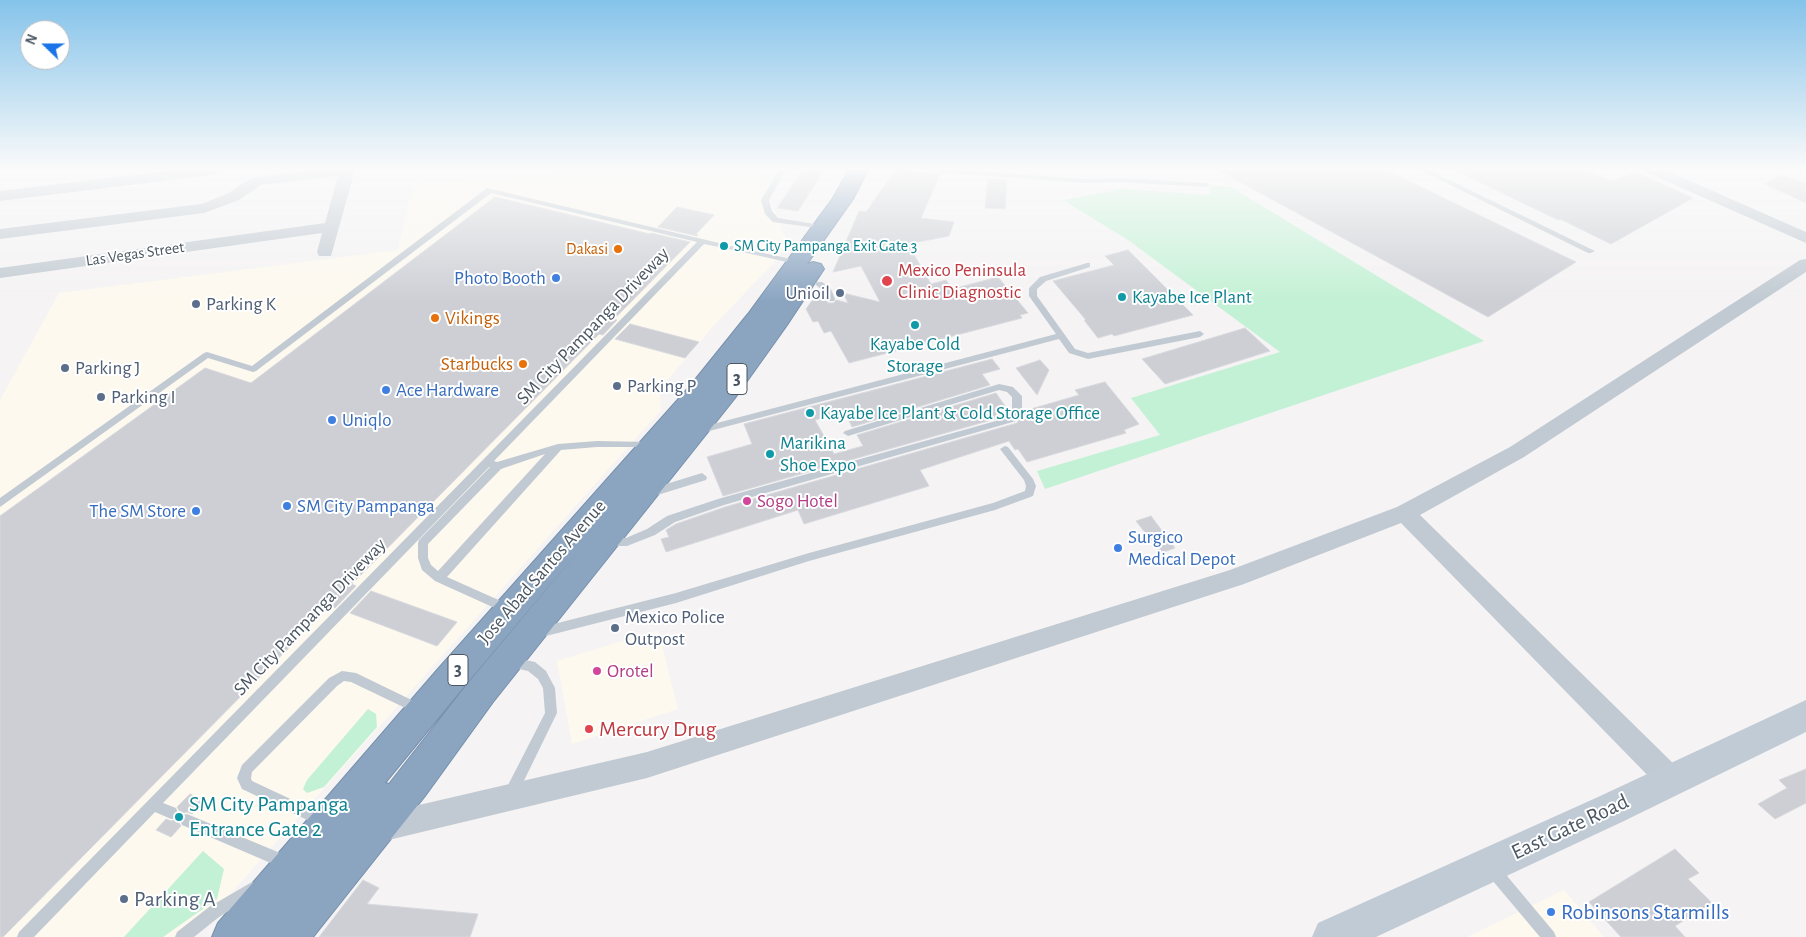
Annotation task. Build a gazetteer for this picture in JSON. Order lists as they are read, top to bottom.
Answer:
{
  "streets": {
    "highway": ["3", "Jose Abad Santos Avenue"],
    "street": ["Las Vegas Street", "East Gate Road"],
    "lane": ["SM City Pampanga Driveway"]
  },
  "places": [
    "SM City Pampanga Exit Gate 3",
    "Dakasi",
    "Photo Booth",
    "Mexico Peninsula Clinic Diagnostic",
    "Unioil",
    "Kayabe Ice Plant",
    "Parking K",
    "Vikings",
    "Kayabe Cold Storage",
    "Starbucks",
    "Parking J",
    "Parking P",
    "Ace Hardware",
    "Parking I",
    "Kayabe Ice Plant & Cold Storage Office",
    "Uniqlo",
    "Marikina Shoe Expo",
    "Sogo Hotel",
    "SM City Pampanga",
    "The SM Store",
    "Surgico Medical Depot",
    "Mexico Police Outpost",
    "Orotel",
    "Mercury Drug",
    "SM City Pampanga Entrance Gate 2",
    "Parking A",
    "Robinsons Starmills"
  ],
  "north": "left"
}
